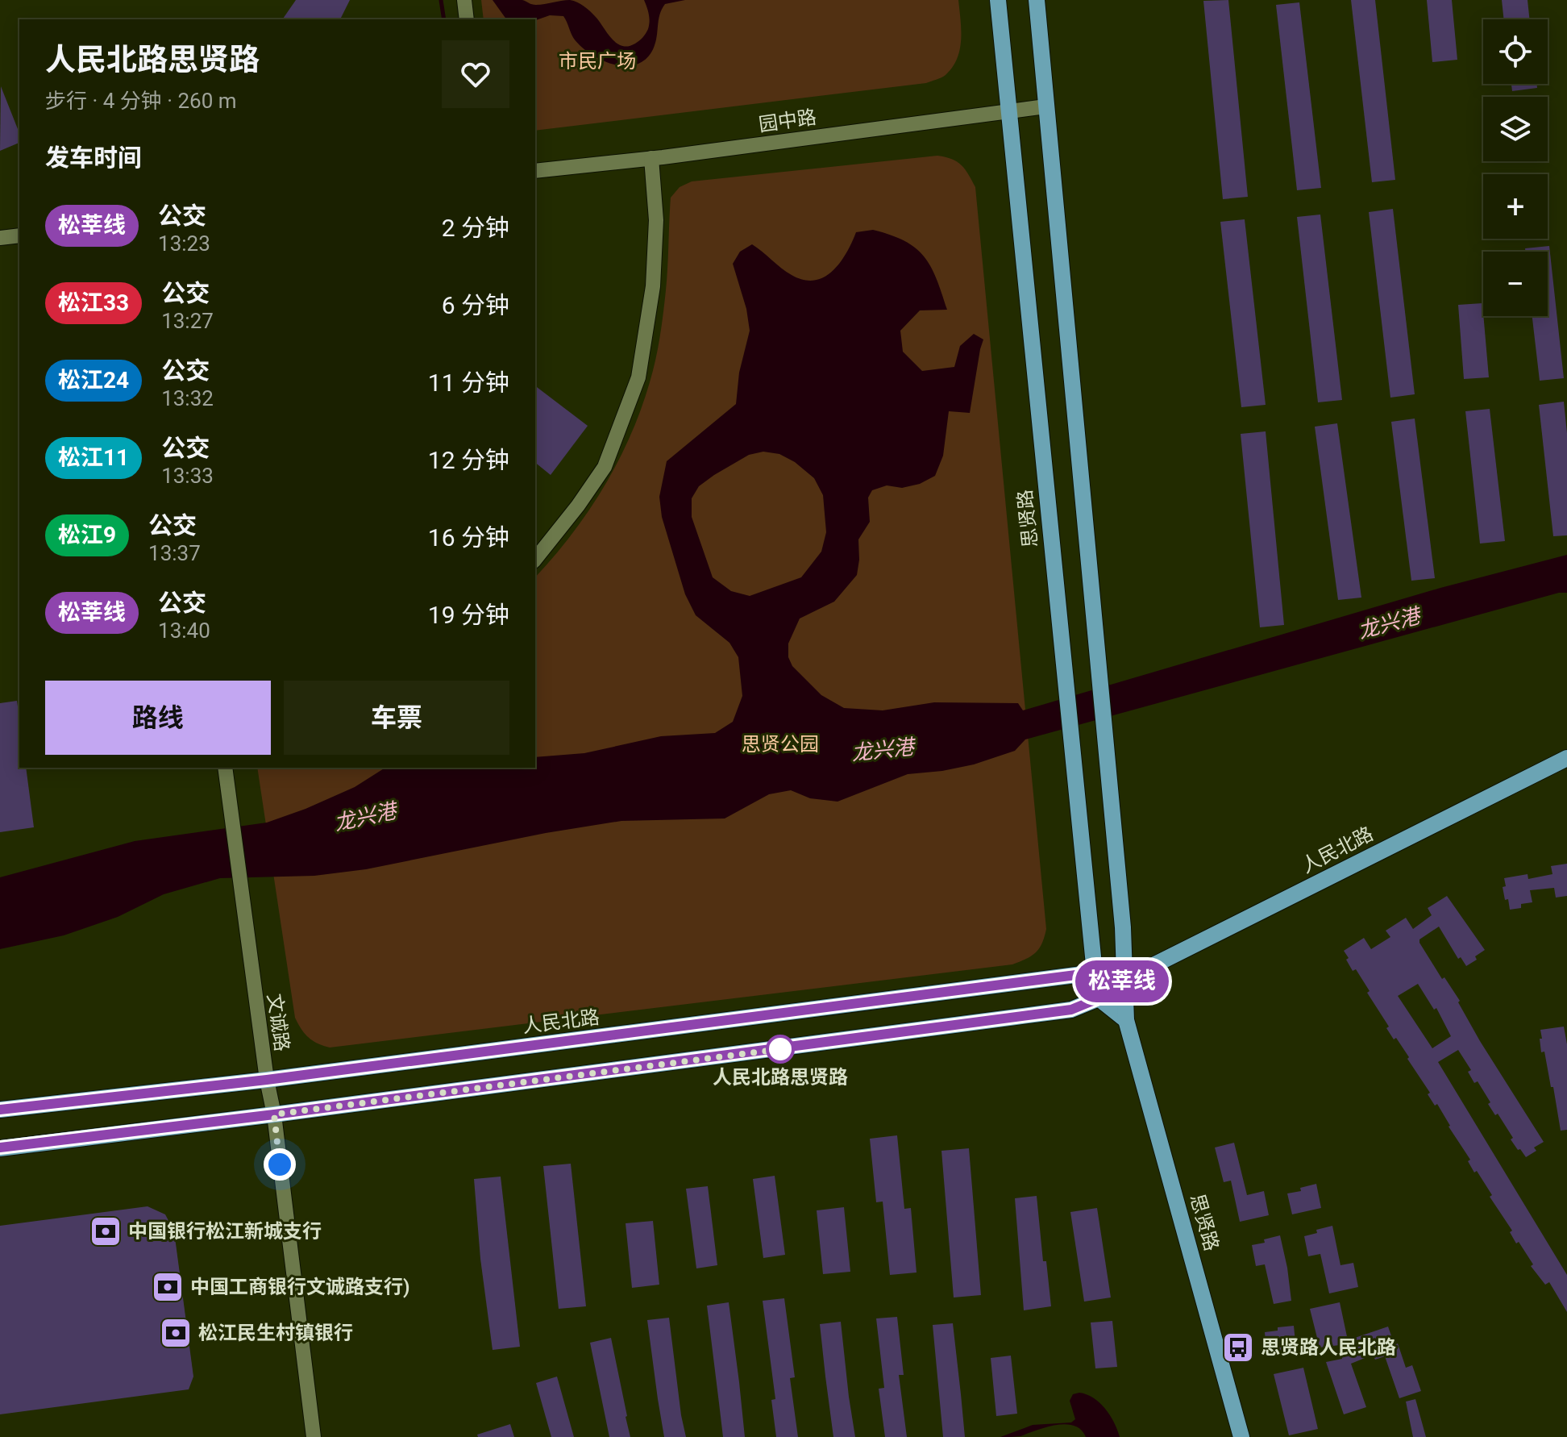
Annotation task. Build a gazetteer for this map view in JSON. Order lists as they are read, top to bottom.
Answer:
{
  "streets": {
    "main road": ["思贤路", "人民北路"],
    "street": ["园中路", "文诚路"]
  },
  "crossings": [
    ["园中路", "思贤路"],
    ["思贤路", "人民北路"],
    ["人民北路", "文诚路"]
  ],
  "water": ["龙兴港"],
  "parks": ["市民广场", "思贤公园"],
  "places": {
    "other": ["人民北路思贤路"],
    "bank": ["中国银行松江新城支行", "中国工商银行文诚路支行)", "松江民生村镇银行"],
    "bus stop": ["思贤路人民北路"]
  },
  "lines": ["bus line 松莘线"],
  "page": {
    "on_map": "松莘线",
    "map_buttons": ["+", "−"],
    "heading": [
      ["人民北路思贤路", "步行 · 4 分钟 · 260 m"],
      "发车时间"
    ],
    "list": [
      {
        "mark": "松莘线",
        "name": "公交",
        "note": "13:23",
        "value": "2 分钟"
      },
      {
        "mark": "松江33",
        "name": "公交",
        "note": "13:27",
        "value": "6 分钟"
      },
      {
        "mark": "松江24",
        "name": "公交",
        "note": "13:32",
        "value": "11 分钟"
      },
      {
        "mark": "松江11",
        "name": "公交",
        "note": "13:33",
        "value": "12 分钟"
      },
      {
        "mark": "松江9",
        "name": "公交",
        "note": "13:37",
        "value": "16 分钟"
      },
      {
        "mark": "松莘线",
        "name": "公交",
        "note": "13:40",
        "value": "19 分钟"
      }
    ],
    "buttons": ["路线", "车票"]
  }
}
